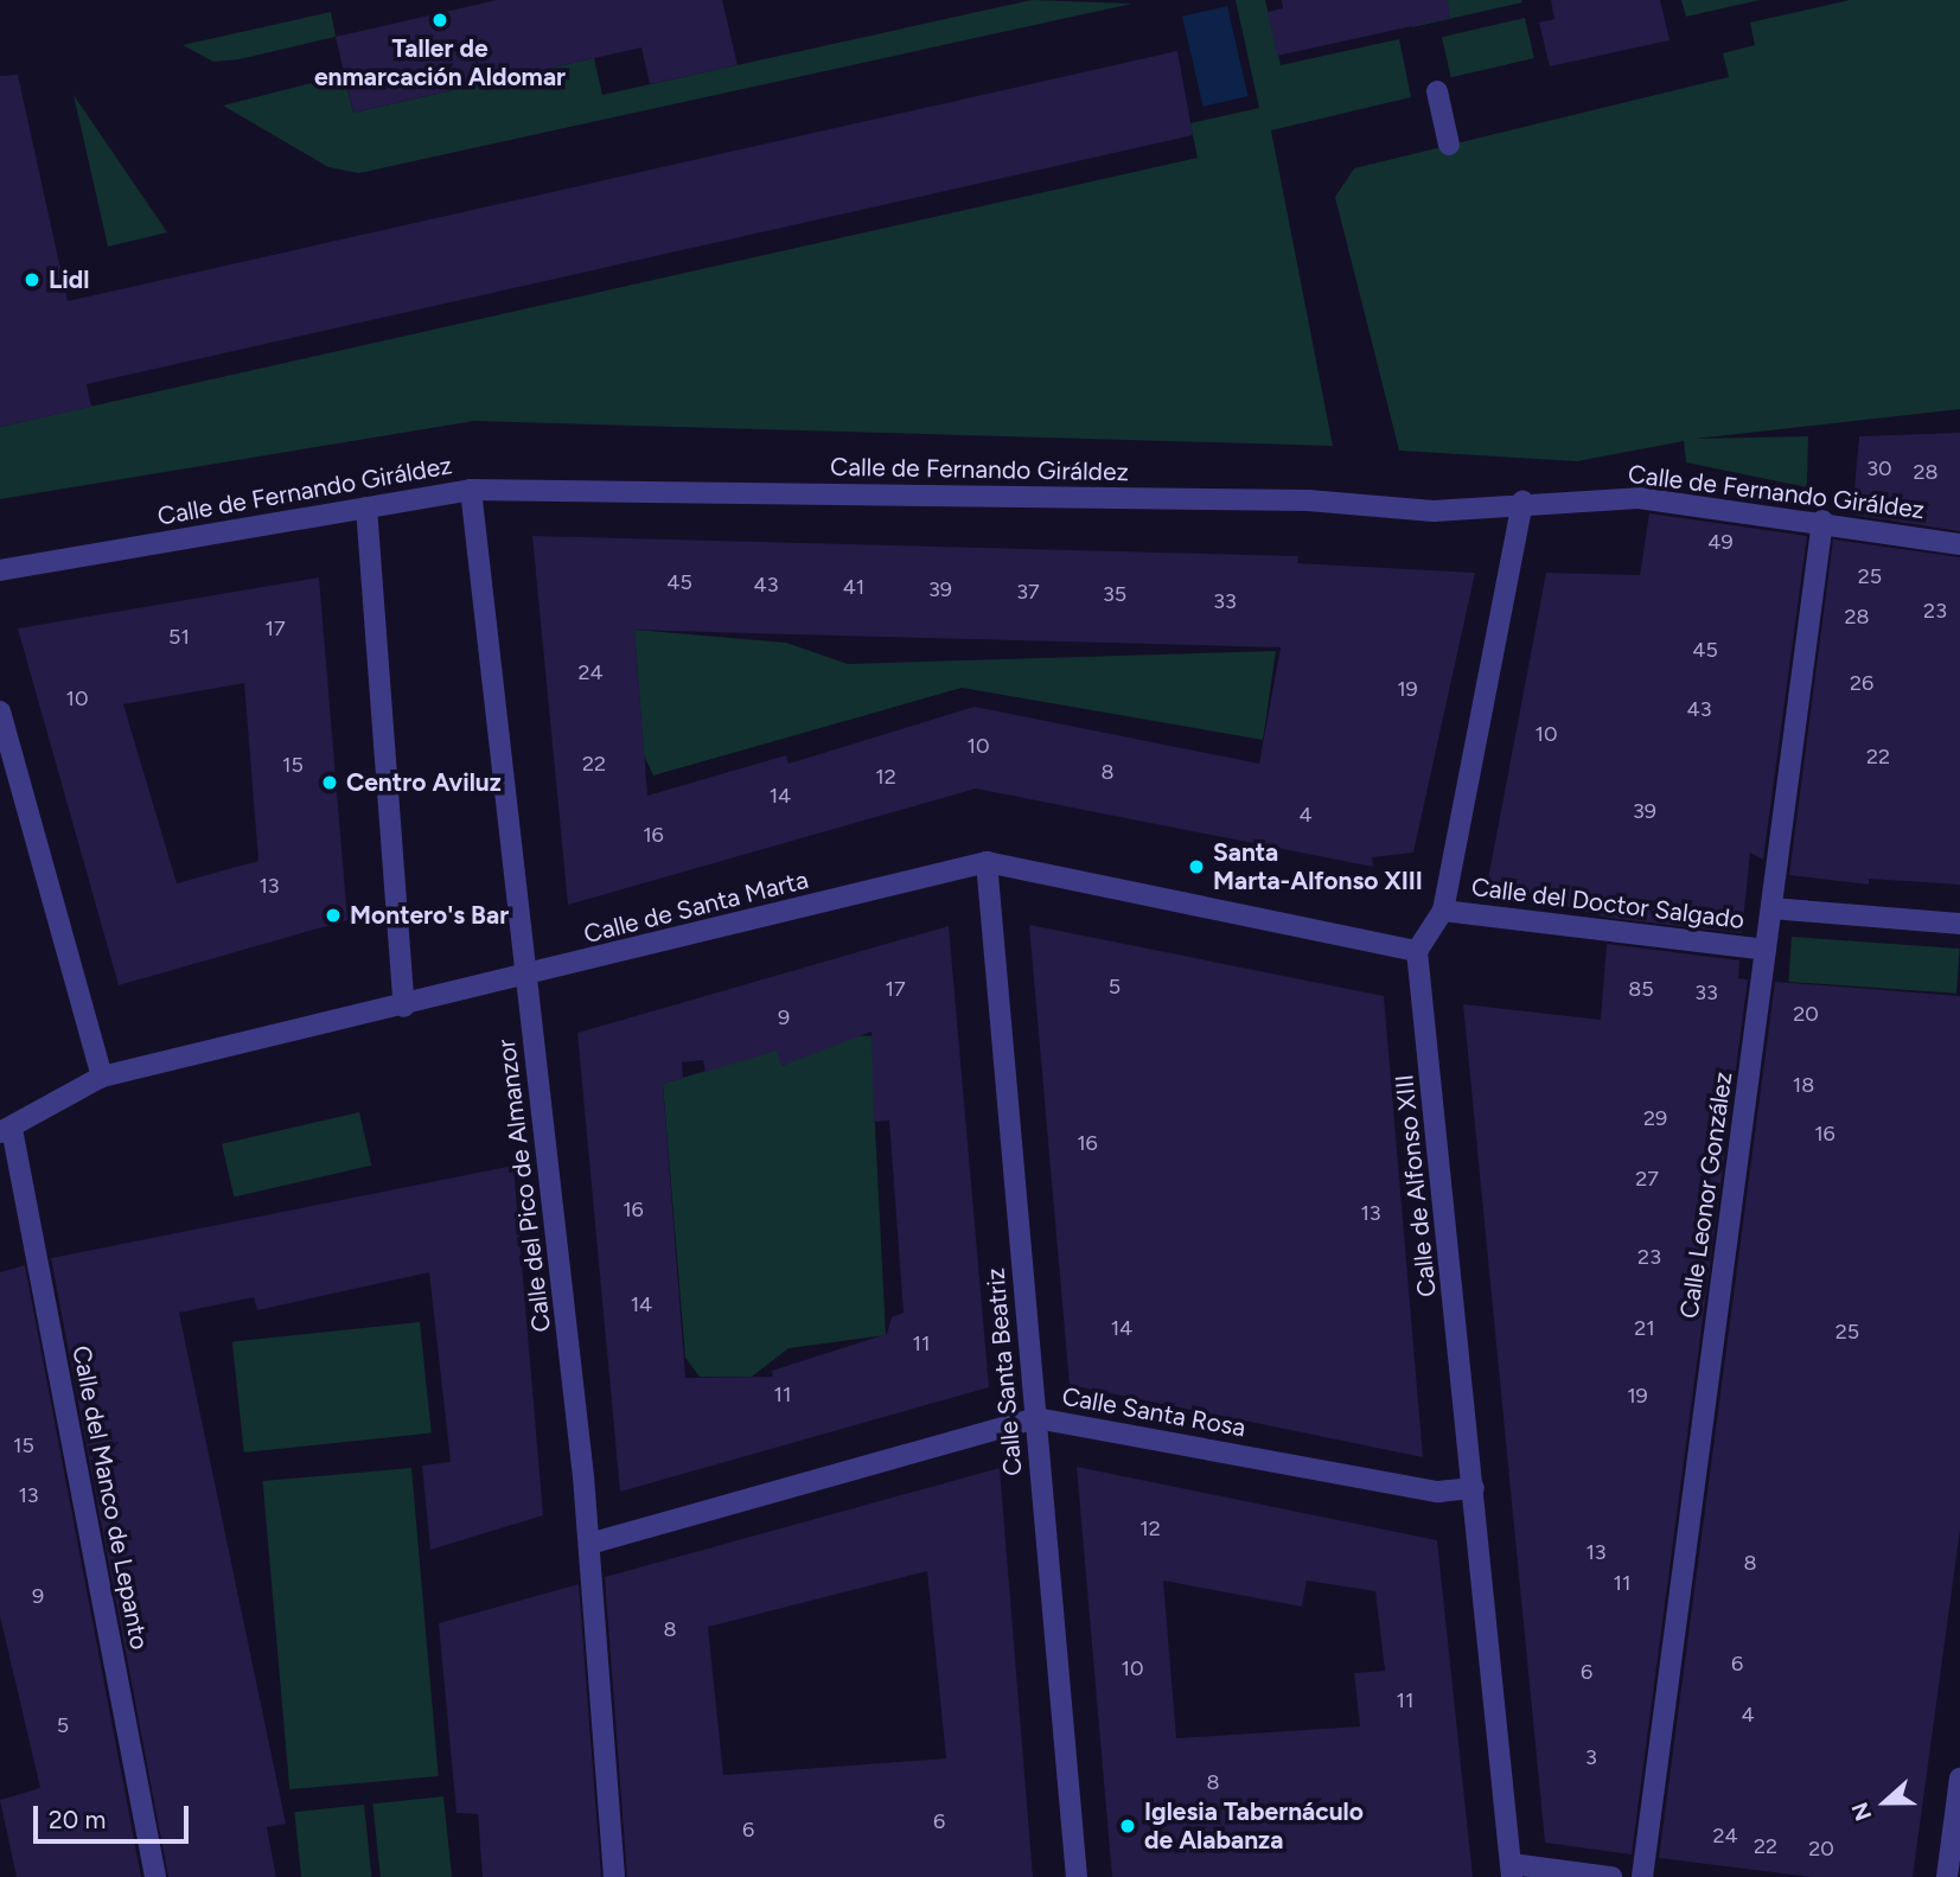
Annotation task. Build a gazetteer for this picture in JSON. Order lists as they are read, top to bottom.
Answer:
{
  "streets": {
    "street": [
      "Calle de Fernando Giráldez",
      "Calle del Doctor Salgado",
      "Calle de Santa Marta",
      "Calle del Pico de Almanzor",
      "Calle de Alfonso XIII",
      "Calle Leonor González",
      "Calle Santa Beatriz",
      "Calle Santa Rosa",
      "Calle del Manco de Lepanto"
    ]
  },
  "crossings": [
    ["Calle de Fernando Giráldez", "Calle del Pico de Almanzor"],
    ["Calle de Fernando Giráldez", "Calle Leonor González"],
    ["Calle del Doctor Salgado", "Calle Leonor González"],
    ["Calle de Santa Marta", "Calle del Pico de Almanzor"],
    ["Calle de Santa Marta", "Calle de Alfonso XIII"],
    ["Calle de Santa Marta", "Calle Santa Beatriz"],
    ["Calle de Santa Marta", "Calle del Manco de Lepanto"],
    ["Calle del Pico de Almanzor", "Calle Santa Rosa"],
    ["Calle de Alfonso XIII", "Calle Santa Rosa"],
    ["Calle Santa Beatriz", "Calle Santa Rosa"]
  ],
  "places": [
    "Taller de enmarcación Aldomar",
    "Lidl",
    "Centro Aviluz",
    "Santa Marta-Alfonso XIII",
    "Montero's Bar",
    "Iglesia Tabernáculo de Alabanza"
  ],
  "house_numbers": [
    "30",
    "28",
    "49",
    "25",
    "45",
    "43",
    "41",
    "39",
    "37",
    "35",
    "33",
    "23",
    "28",
    "17",
    "51",
    "45",
    "24",
    "26",
    "19",
    "10",
    "43",
    "10",
    "10",
    "22",
    "22",
    "15",
    "8",
    "12",
    "14",
    "39",
    "4",
    "16",
    "13",
    "5",
    "17",
    "85",
    "33",
    "20",
    "9",
    "18",
    "29",
    "16",
    "16",
    "27",
    "16",
    "13",
    "23",
    "14",
    "14",
    "21",
    "25",
    "11",
    "11",
    "19",
    "15",
    "13",
    "12",
    "13",
    "8",
    "11",
    "9",
    "8",
    "6",
    "10",
    "6",
    "11",
    "4",
    "5",
    "3",
    "8",
    "6",
    "6",
    "24",
    "22",
    "20"
  ],
  "scale_bar": "20 m",
  "north": "left"
}
